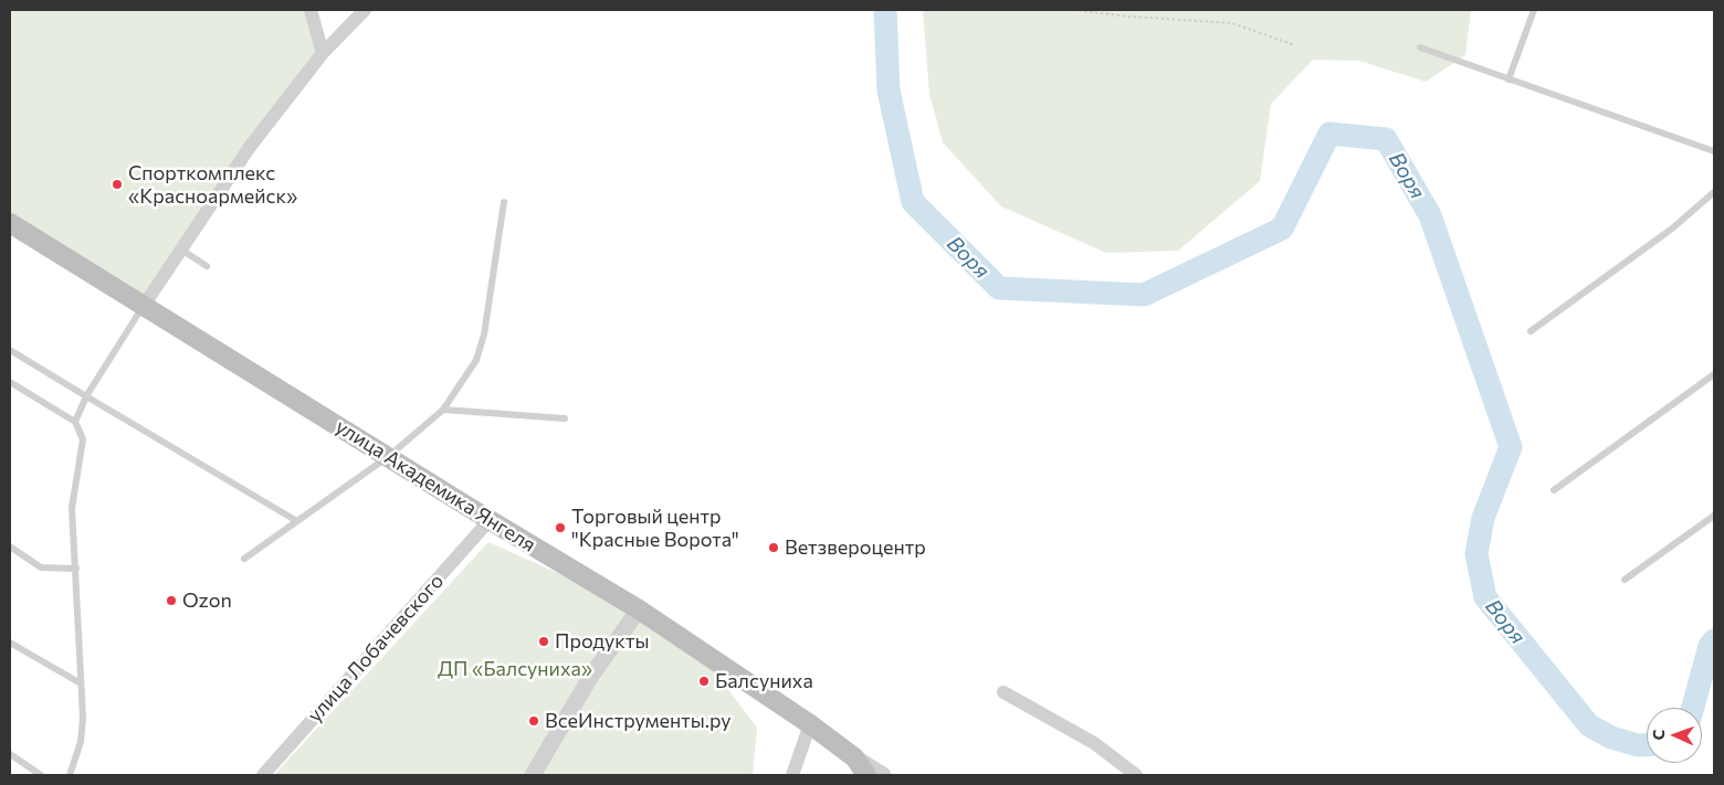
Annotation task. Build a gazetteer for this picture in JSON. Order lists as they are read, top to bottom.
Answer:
{
  "streets": {
    "main road": ["улица Академика Янгеля"],
    "street": ["улица Лобачевского"]
  },
  "crossings": [
    ["улица Академика Янгеля", "улица Лобачевского"]
  ],
  "water": ["Воря"],
  "parks": ["ДП «Балсуниха»"],
  "places": [
    "Спорткомплекс «Красноармейск»",
    "Торговый центр \"Красные Ворота\"",
    "Ветзвероцентр",
    "Ozon",
    "Продукты",
    "Балсуниха",
    "ВсеИнструменты.ру"
  ],
  "north": "left"
}
